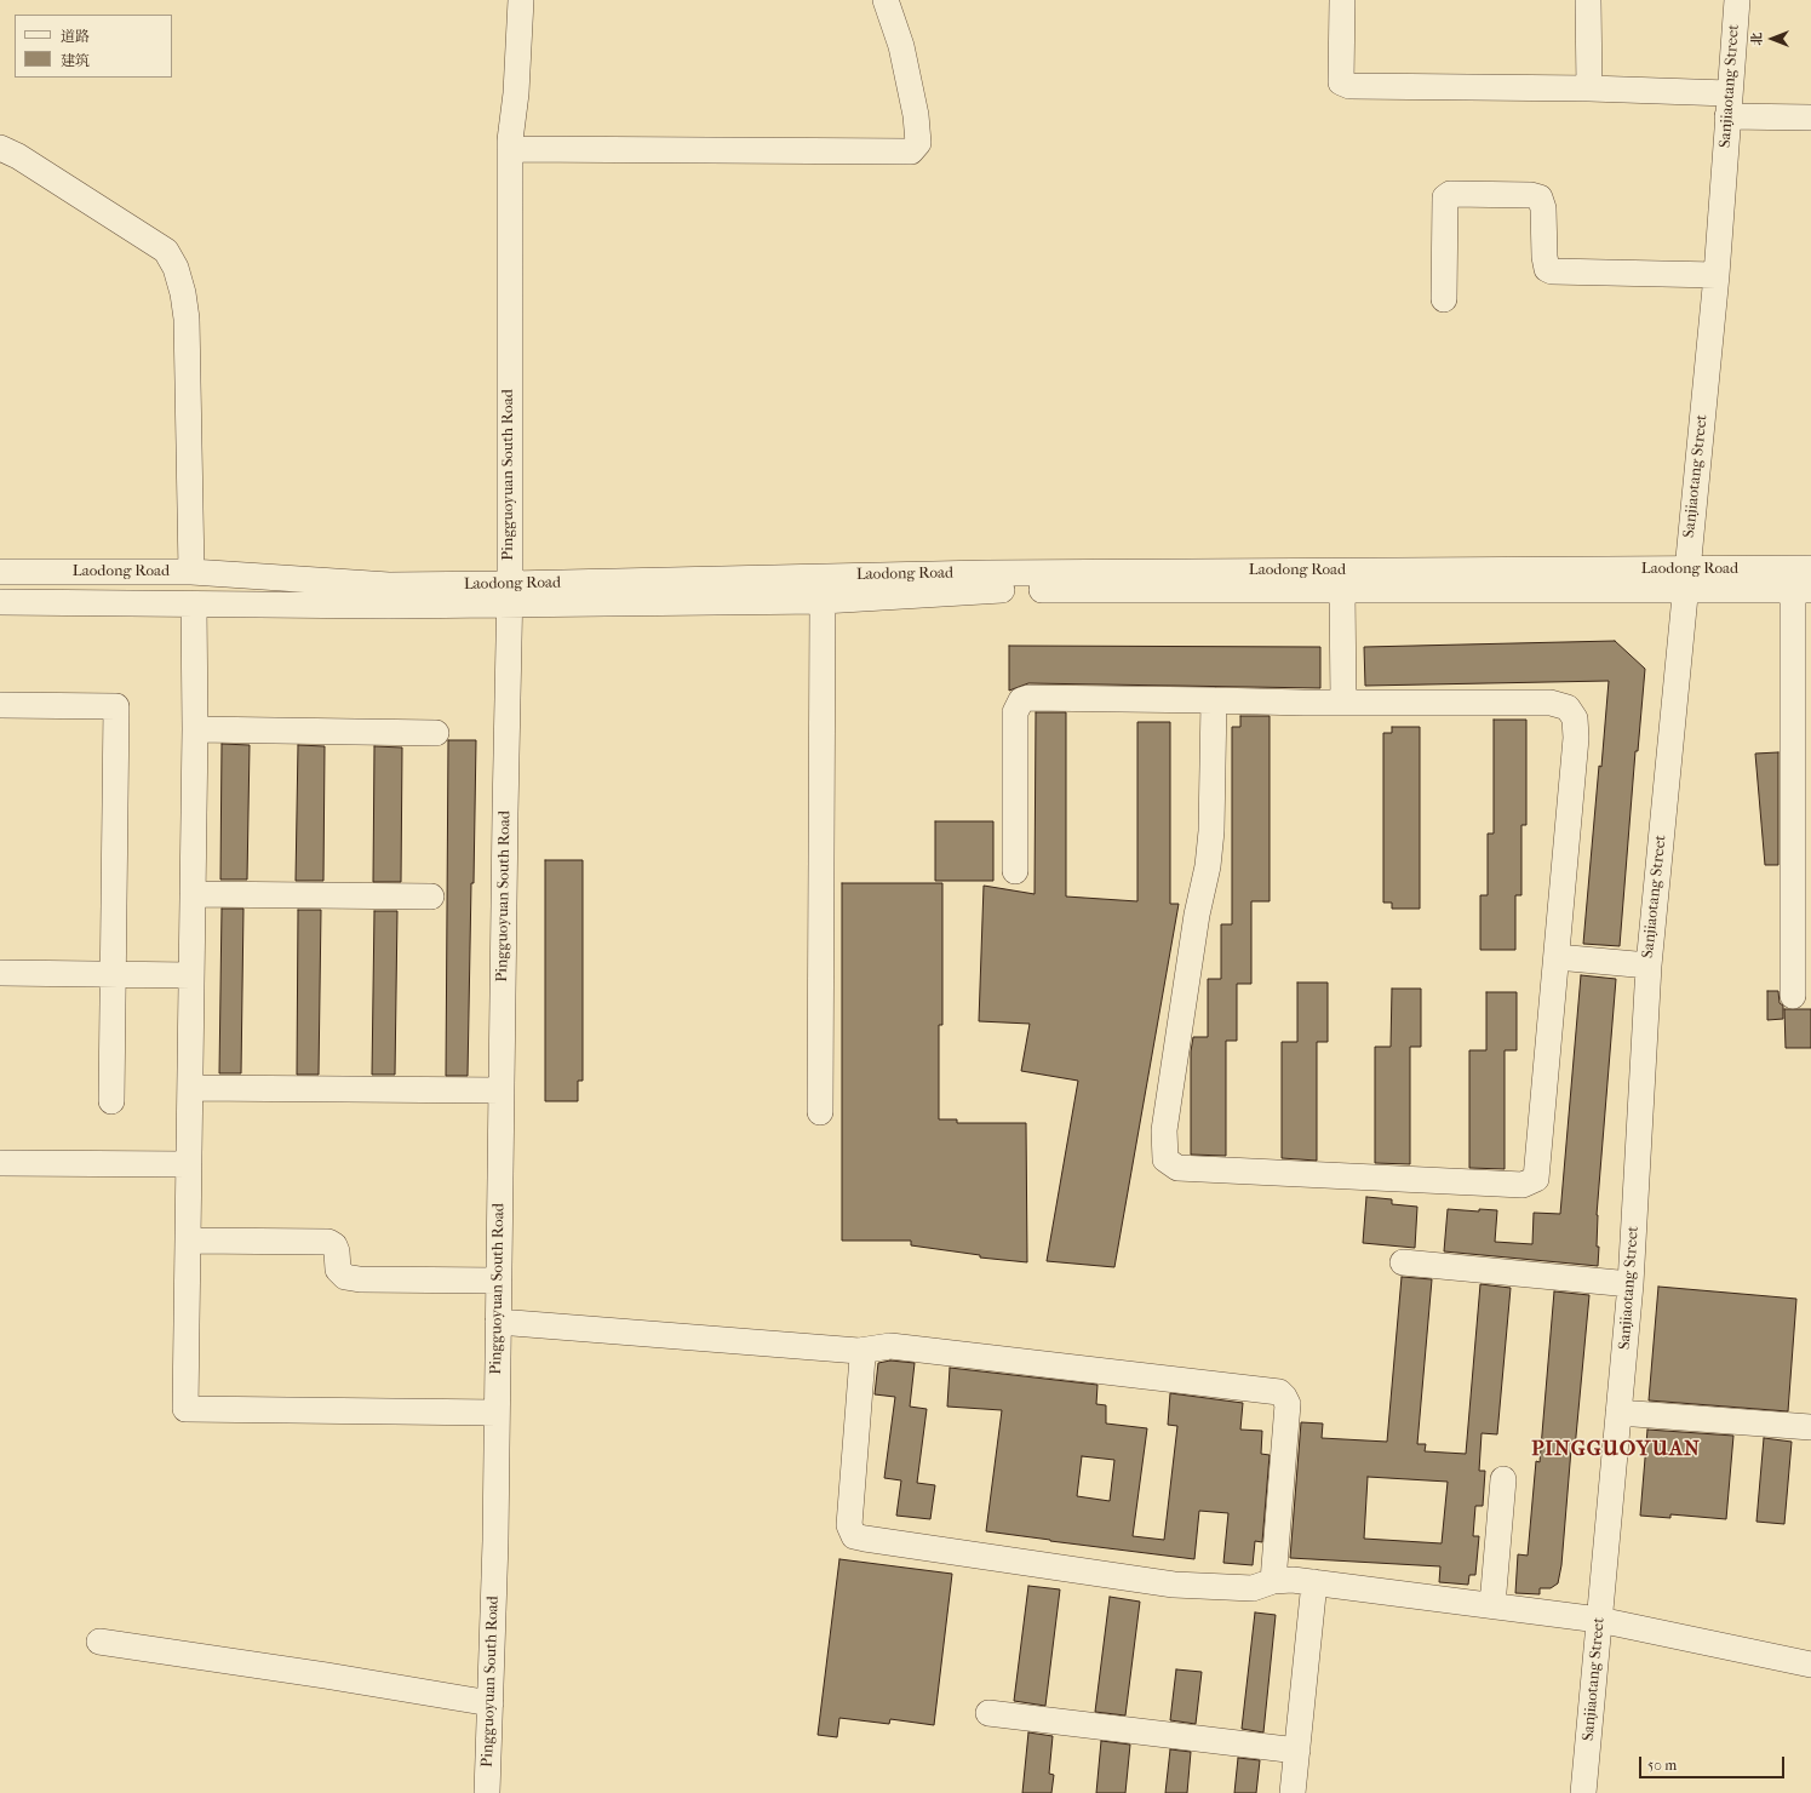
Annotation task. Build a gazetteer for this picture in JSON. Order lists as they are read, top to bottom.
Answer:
{
  "streets": {
    "street": ["Sanjiaotang Street", "Pingguoyuan South Road", "Laodong Road"]
  },
  "crossings": [
    ["Sanjiaotang Street", "Laodong Road"],
    ["Pingguoyuan South Road", "Laodong Road"]
  ],
  "districts": ["PINGGUOYUAN"],
  "legend": ["道路", "建筑"],
  "scale_bar": "50 m",
  "north": "left"
}
